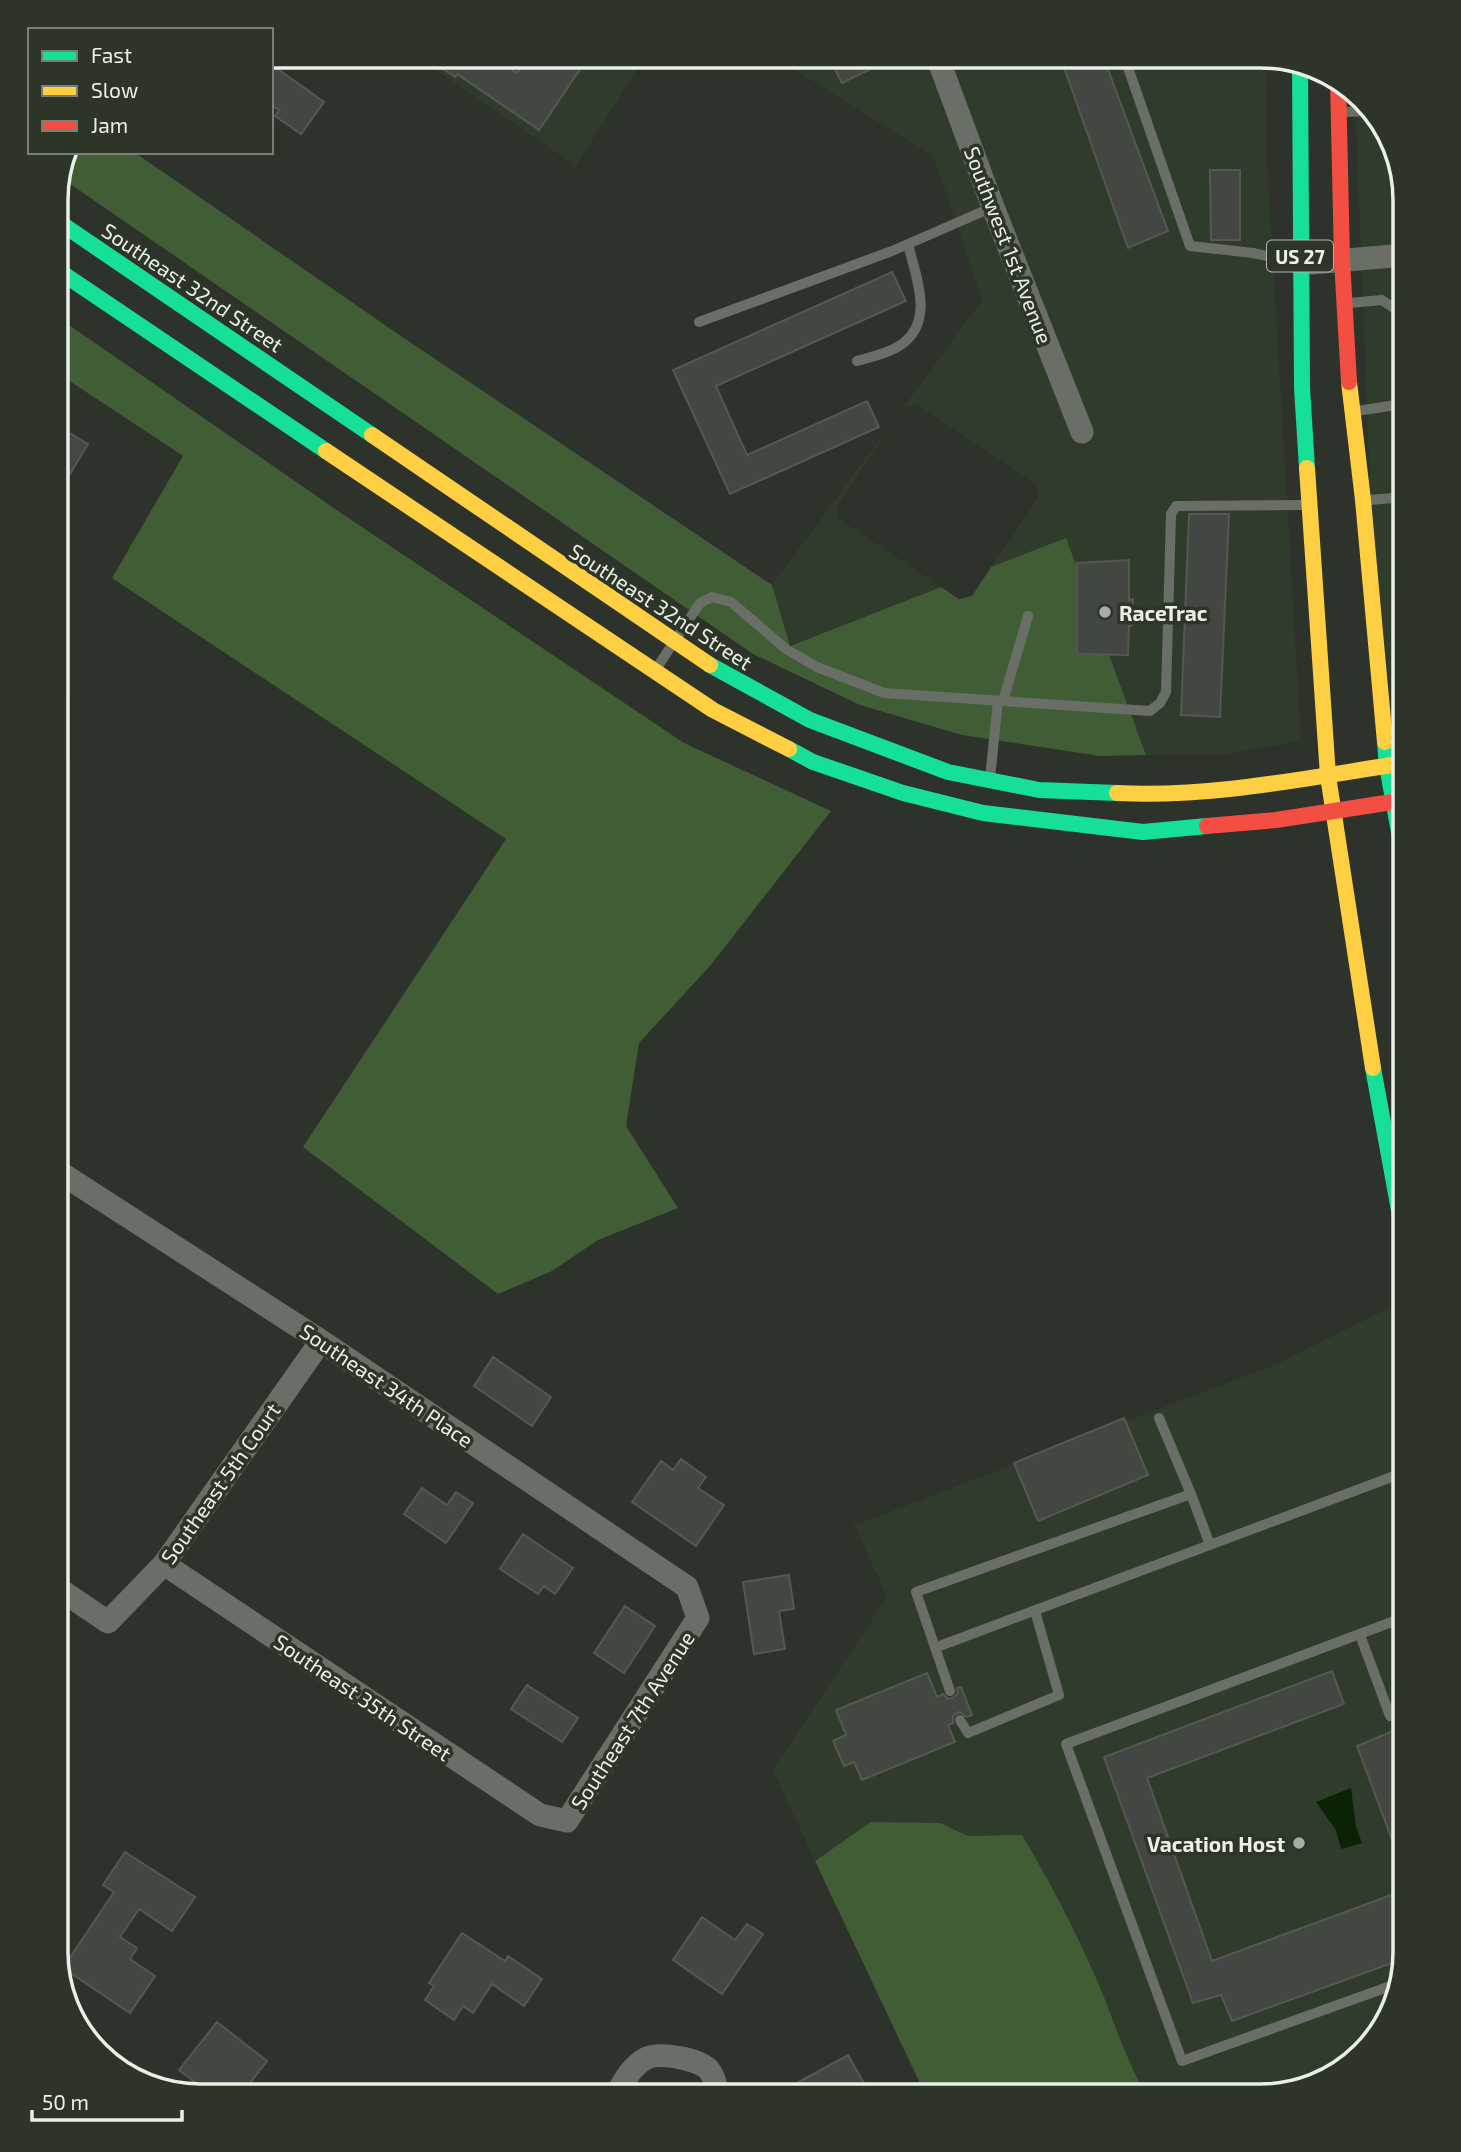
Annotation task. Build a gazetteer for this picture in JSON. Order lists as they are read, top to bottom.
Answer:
{
  "streets": {
    "main road": ["US 27", "Southeast 32nd Street"],
    "street": [
      "Southwest 1st Avenue",
      "Southeast 34th Place",
      "Southeast 5th Court",
      "Southeast 35th Street",
      "Southeast 7th Avenue"
    ]
  },
  "crossings": [
    ["US 27", "Southeast 32nd Street"],
    ["Southeast 34th Place", "Southeast 5th Court"],
    ["Southeast 34th Place", "Southeast 7th Avenue"],
    ["Southeast 5th Court", "Southeast 35th Street"],
    ["Southeast 35th Street", "Southeast 7th Avenue"]
  ],
  "places": ["RaceTrac", "Vacation Host"],
  "legend": ["Fast", "Slow", "Jam"],
  "scale_bar": "50 m"
}
